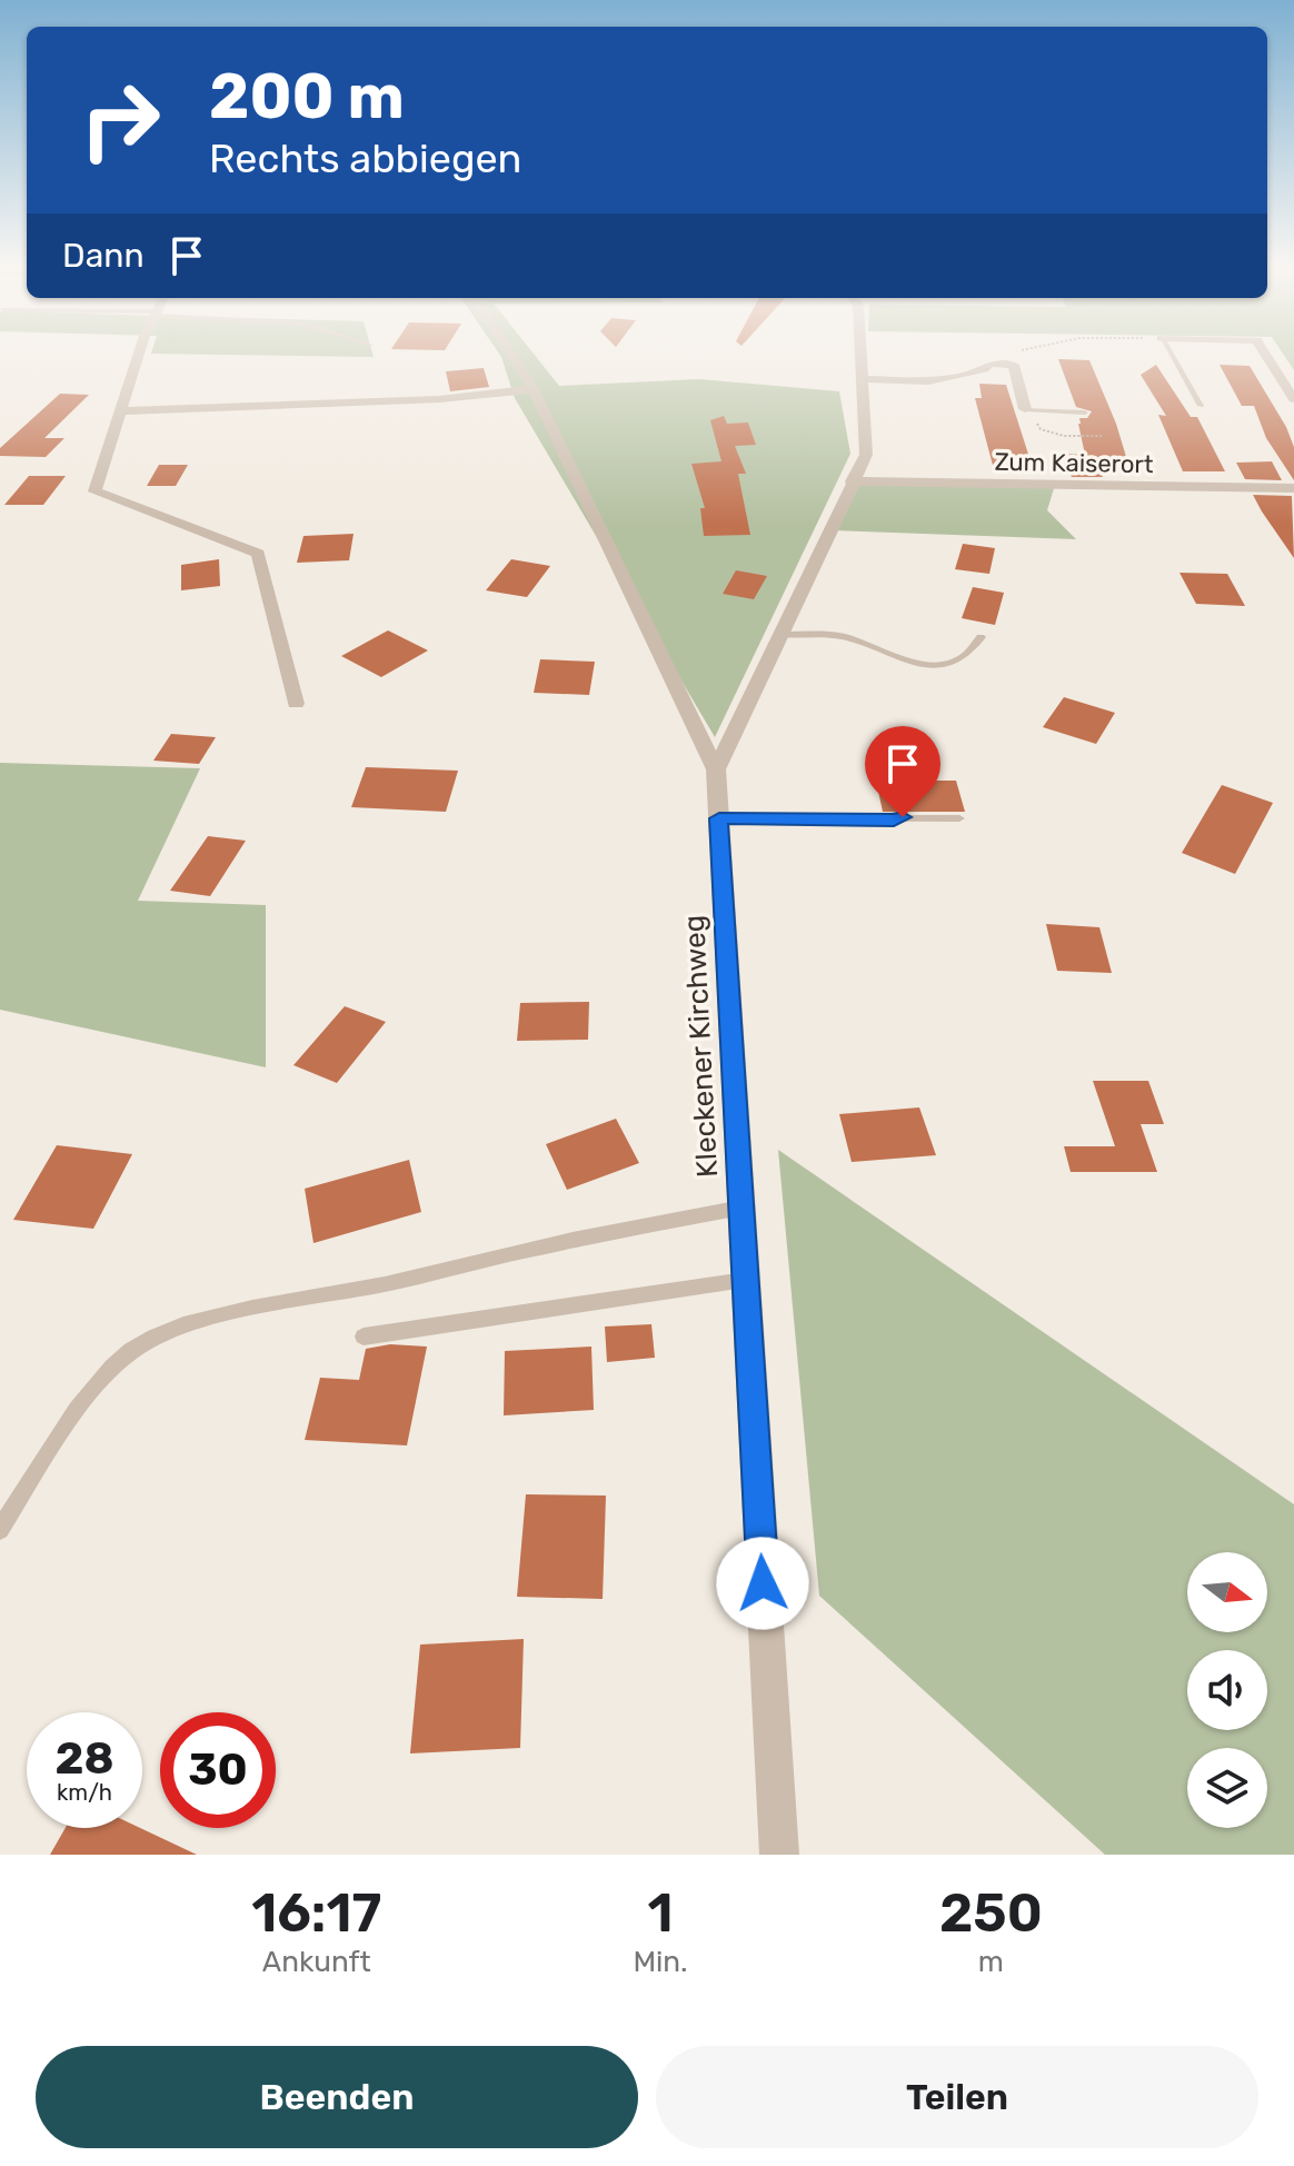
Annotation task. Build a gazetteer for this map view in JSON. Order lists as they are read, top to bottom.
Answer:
{
  "streets": {
    "street": ["Zum Kaiserort", "Kleckener Kirchweg"]
  },
  "north": "right",
  "page": {
    "turn": ["200 m", "Rechts abbiegen"],
    "then": "Dann",
    "speed": "28 km/h",
    "limit": "30",
    "eta": [
      "16:17",
      "Ankunft",
      "1",
      "Min.",
      "250",
      "m"
    ],
    "buttons": ["Beenden", "Teilen"]
  }
}
